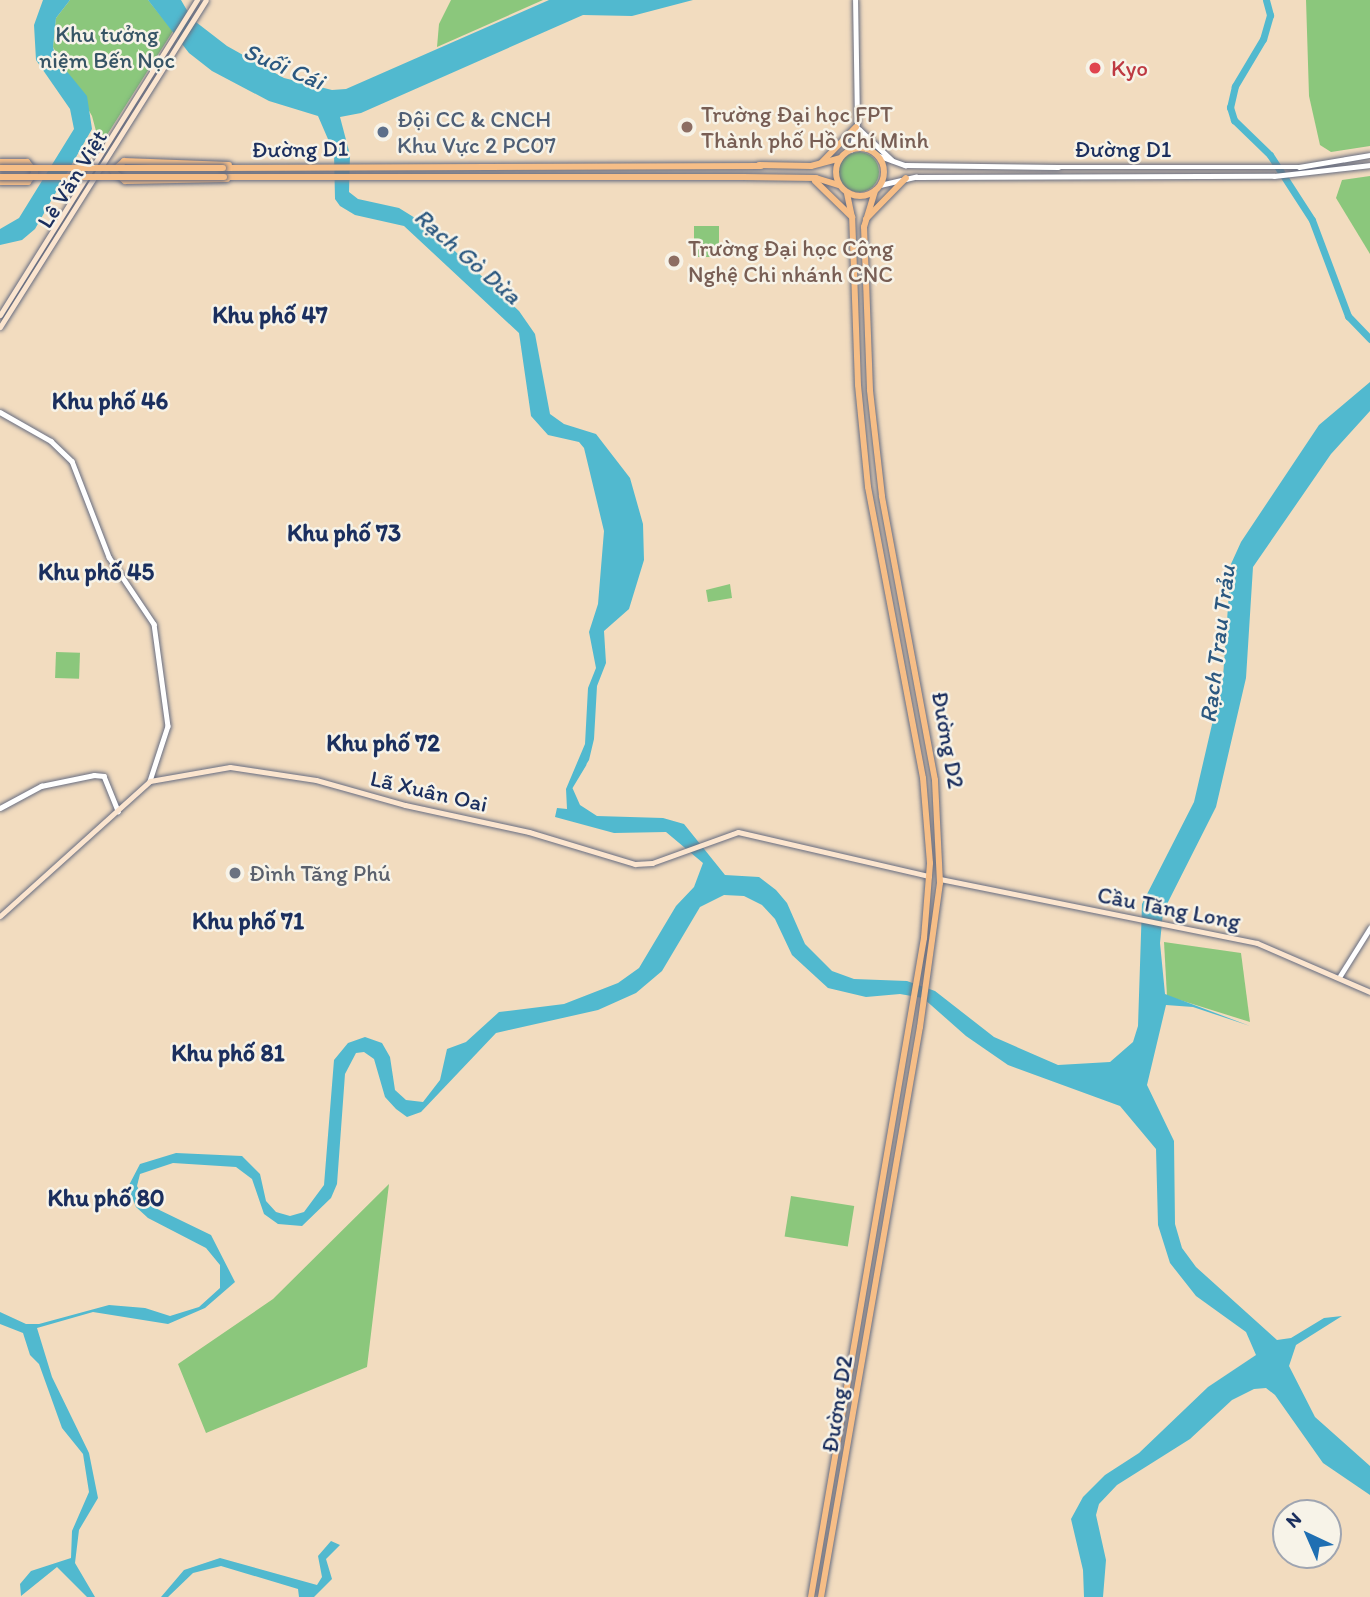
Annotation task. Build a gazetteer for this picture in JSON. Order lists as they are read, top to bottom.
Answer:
{
  "streets": {
    "main road": [
      "Đường D1",
      "Lê Văn Việt",
      "Đường D2",
      "Lã Xuân Oai",
      "Cầu Tăng Long"
    ]
  },
  "crossings": [
    ["Đường D1", "Đường D2"],
    ["Đường D2", "Lã Xuân Oai"],
    ["Đường D2", "Cầu Tăng Long"]
  ],
  "districts": [
    "Khu phố 47",
    "Khu phố 46",
    "Khu phố 73",
    "Khu phố 45",
    "Khu phố 72",
    "Khu phố 71",
    "Khu phố 81",
    "Khu phố 80"
  ],
  "water": ["Suối Cái", "Rạch Gò Dừa", "Rạch Trau Trảu"],
  "parks": ["Khu tưởng niệm Bến Nọc"],
  "places": [
    "Kyo",
    "Trường Đại học FPT Thành phố Hồ Chí Minh",
    "Đội CC & CNCH Khu Vực 2 PC07",
    "Trường Đại học Công Nghệ Chi nhánh CNC",
    "Đình Tăng Phú"
  ],
  "north": "top left"
}
